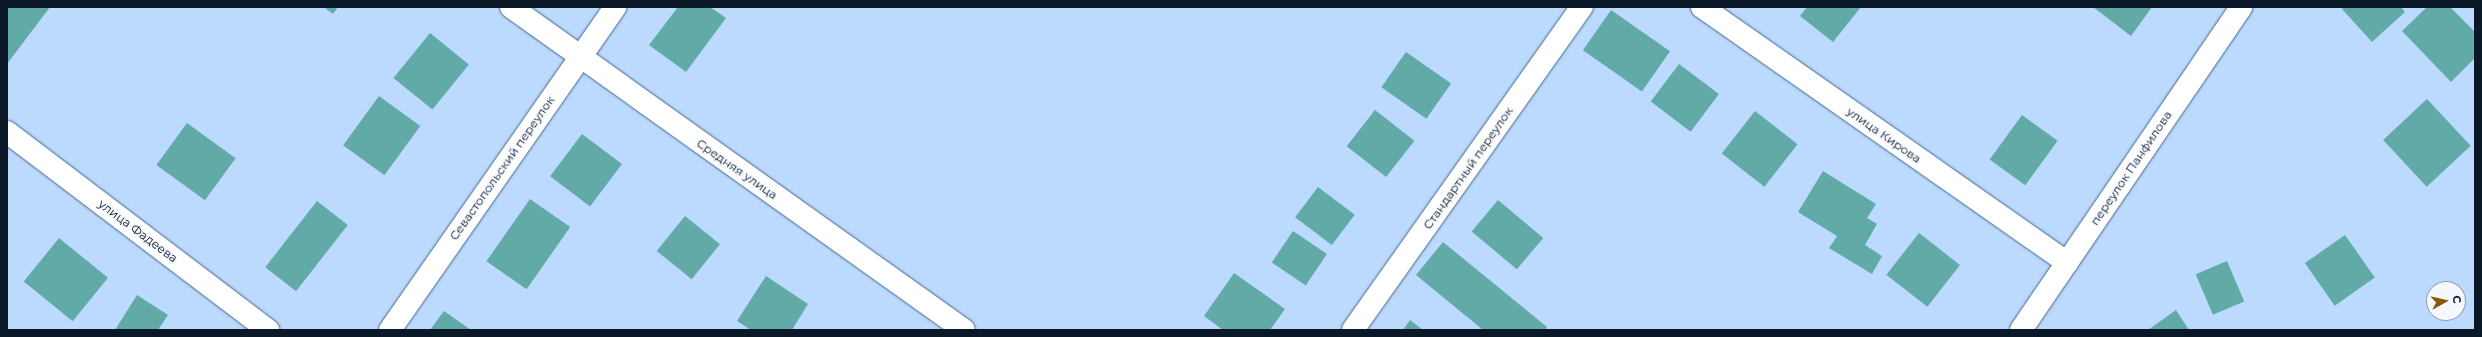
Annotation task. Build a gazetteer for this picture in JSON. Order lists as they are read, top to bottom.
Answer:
{
  "streets": {
    "street": [
      "улица Кирова",
      "Севастопольский переулок",
      "Стандартный переулок",
      "переулок Панфилова",
      "Средняя улица",
      "улица Фадеева"
    ]
  },
  "crossings": [
    ["улица Кирова", "переулок Панфилова"],
    ["Севастопольский переулок", "Средняя улица"]
  ],
  "north": "right"
}
